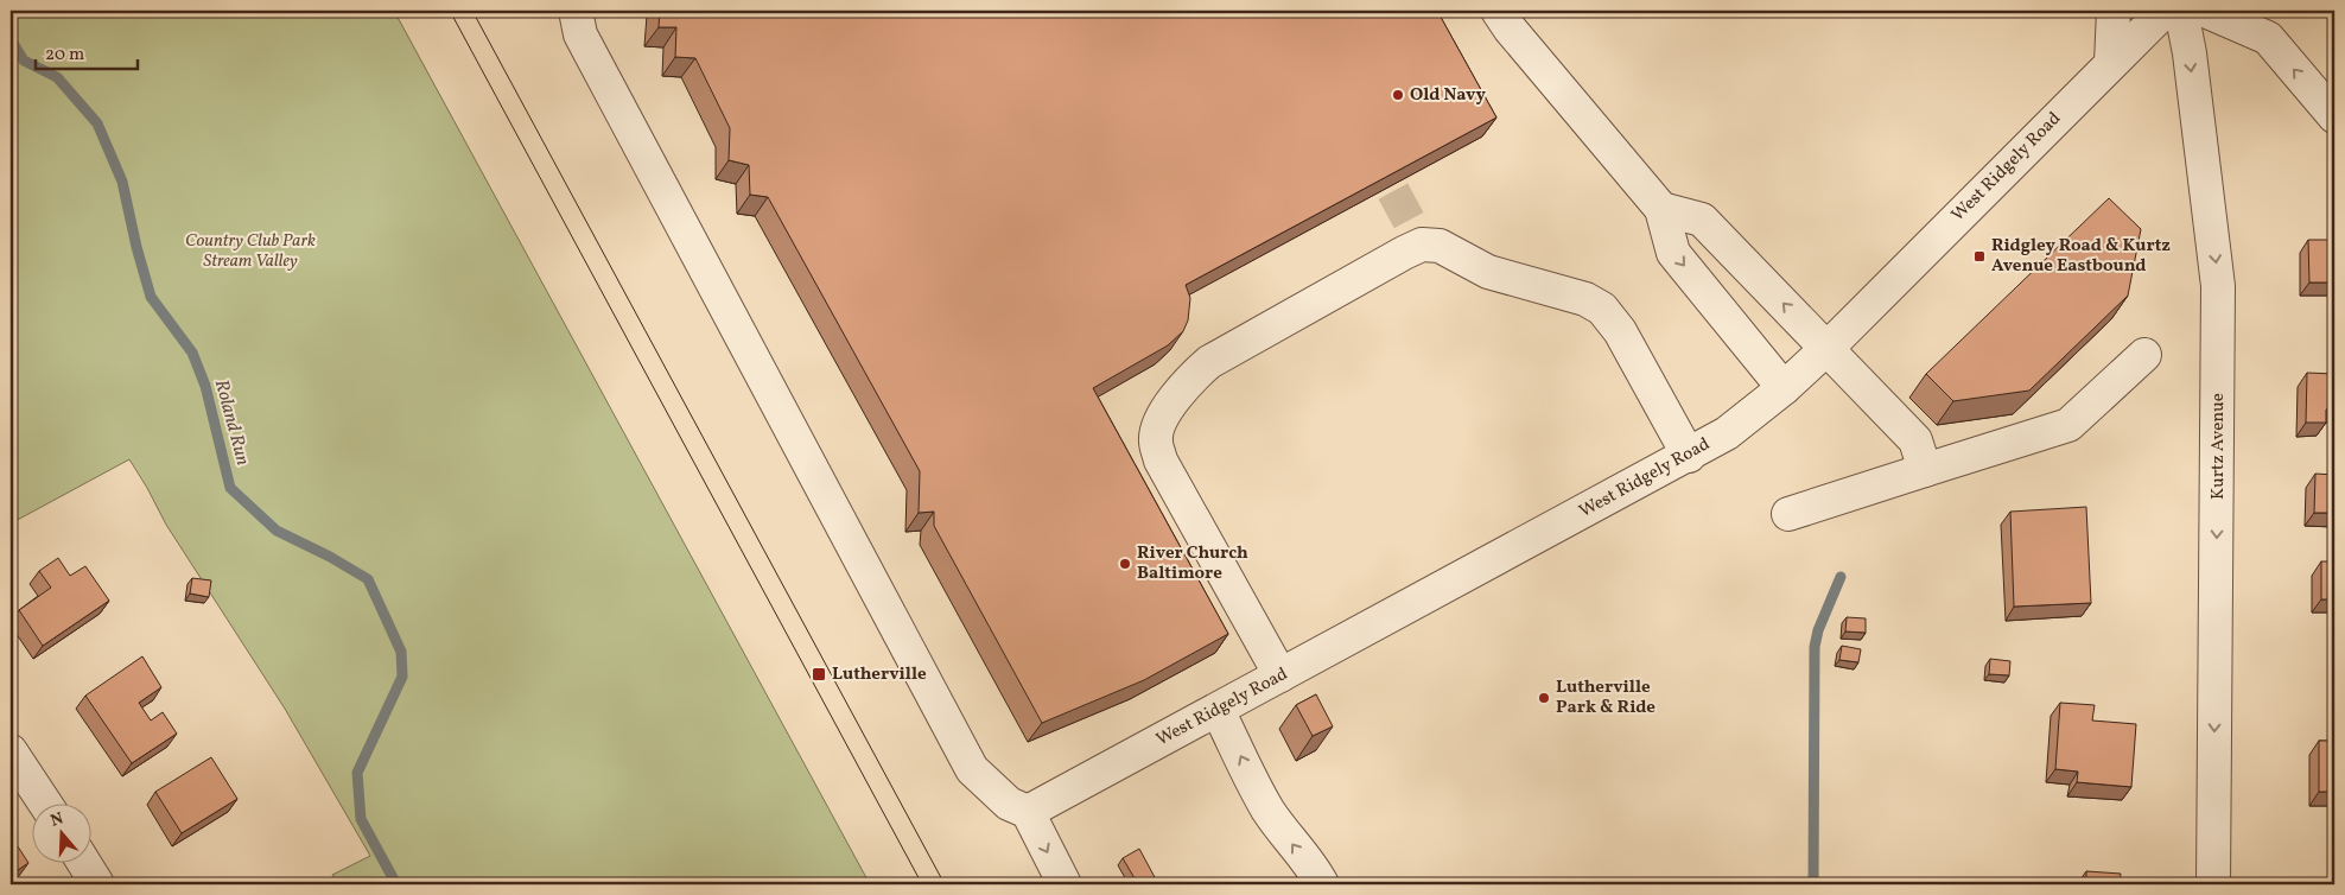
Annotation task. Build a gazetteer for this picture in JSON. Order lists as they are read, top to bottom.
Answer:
{
  "streets": {
    "street": ["West Ridgely Road", "Kurtz Avenue"]
  },
  "one_way": ["Kurtz Avenue"],
  "water": ["Roland Run"],
  "parks": ["Country Club Park Stream Valley"],
  "places": {
    "other": ["Old Navy", "River Church Baltimore", "Lutherville Park & Ride"],
    "transit": ["Ridgley Road & Kurtz Avenue Eastbound", "Lutherville"]
  },
  "scale_bar": "20 m",
  "north": "top"
}
